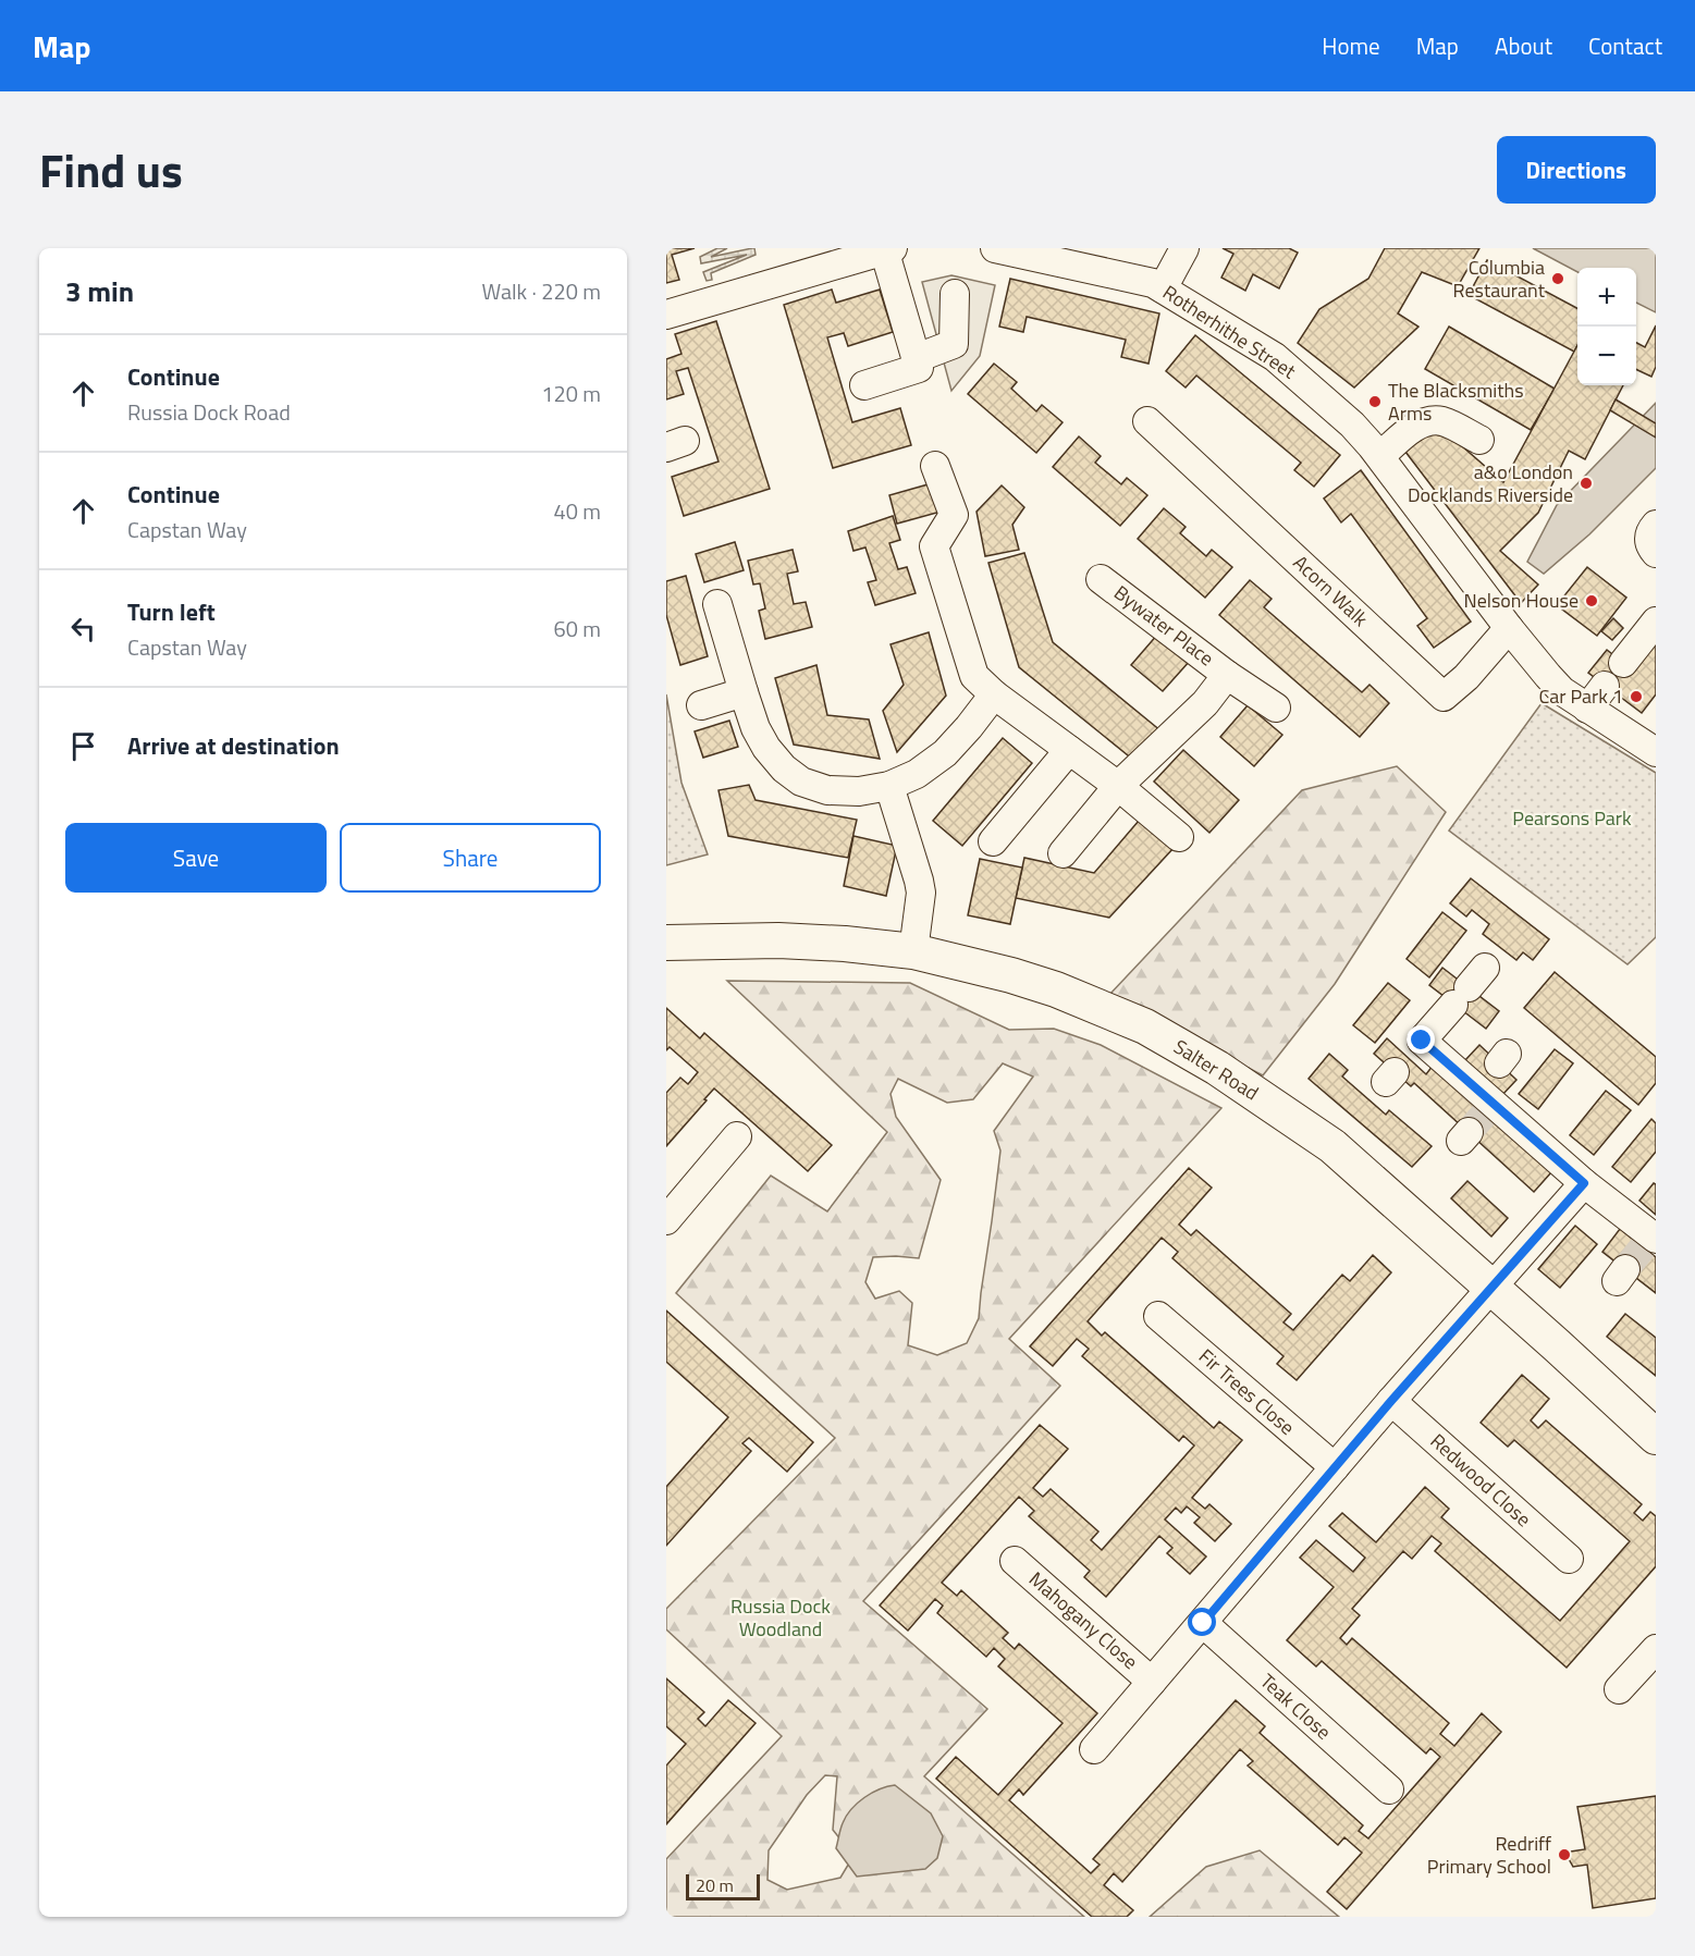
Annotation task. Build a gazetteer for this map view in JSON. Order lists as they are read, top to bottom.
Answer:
{
  "streets": {
    "main road": ["Salter Road"],
    "street": [
      "Rotherhithe Street",
      "Acorn Walk",
      "Bywater Place",
      "Fir Trees Close",
      "Redwood Close",
      "Mahogany Close",
      "Teak Close"
    ]
  },
  "crossings": [
    ["Rotherhithe Street", "Acorn Walk"]
  ],
  "parks": ["Pearsons Park", "Russia Dock Woodland"],
  "places": [
    "Columbia Restaurant",
    "The Blacksmiths Arms",
    "a&o London Docklands Riverside",
    "Nelson House",
    "Car Park 1",
    "Redriff Primary School"
  ],
  "scale_bar": "20 m",
  "page": {
    "header": "Map",
    "nav": [
      "Home",
      "Map",
      "About",
      "Contact"
    ],
    "title": "Find us",
    "buttons": [
      "Directions",
      ["Save", "Share"]
    ],
    "heading": ["3 min", "Walk · 220 m"],
    "map_buttons": ["+", "−"],
    "list": [
      ["Continue", "Russia Dock Road", "120 m"],
      ["Continue", "Capstan Way", "40 m"],
      ["Turn left", "Capstan Way", "60 m"],
      "Arrive at destination"
    ],
    "scale": "20 m"
  }
}
